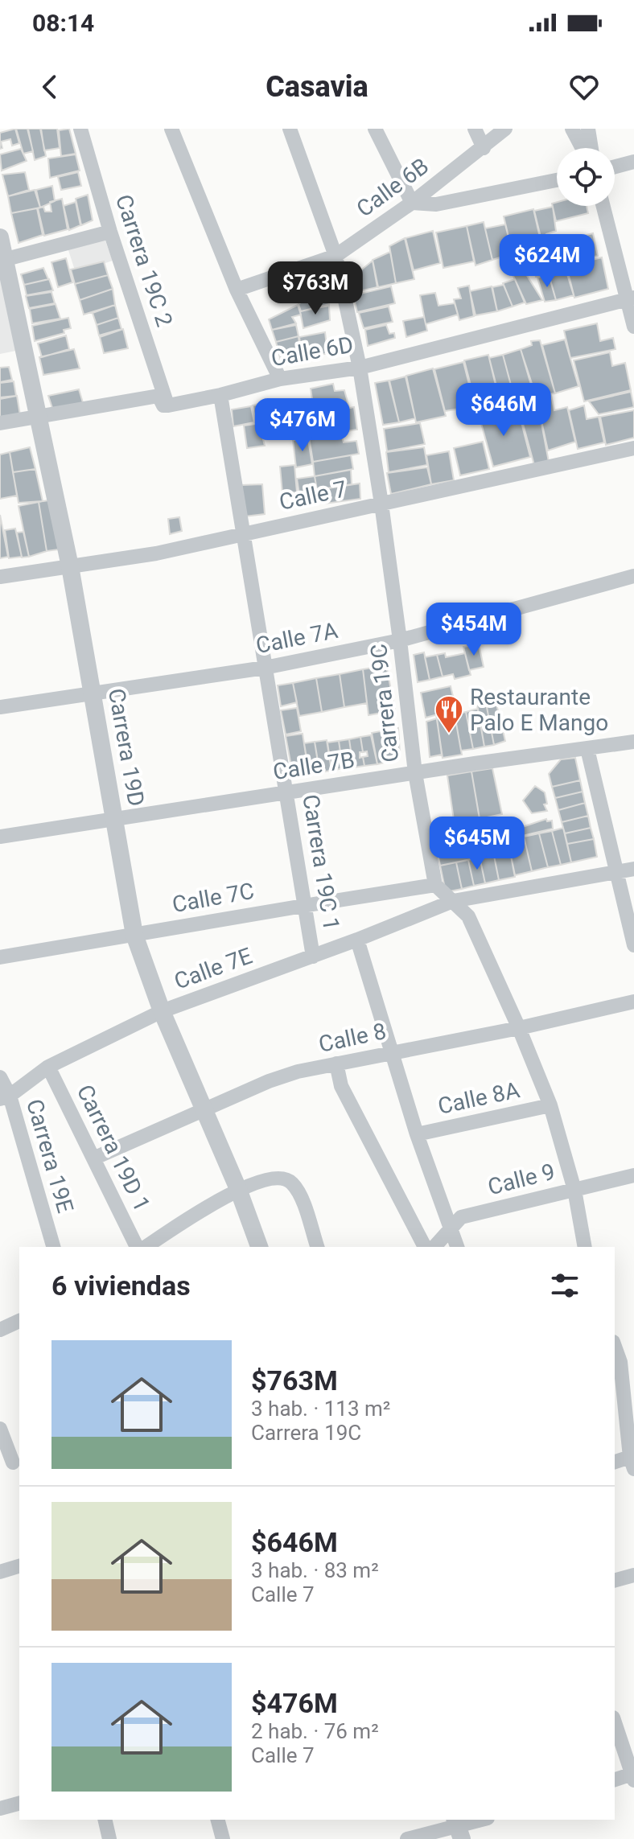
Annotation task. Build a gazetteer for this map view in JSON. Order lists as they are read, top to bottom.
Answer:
{
  "streets": {
    "street": [
      "Calle 6B",
      "Carrera 19C 2",
      "Calle 6D",
      "Calle 7",
      "Calle 7A",
      "Carrera 19C",
      "Carrera 19D",
      "Calle 7B",
      "Carrera 19C 1",
      "Calle 7C",
      "Calle 7E",
      "Calle 8",
      "Calle 8A",
      "Carrera 19D 1",
      "Carrera 19E",
      "Calle 9"
    ]
  },
  "crossings": [
    ["Calle 6B", "Carrera 19C"],
    ["Carrera 19C 2", "Calle 6D"],
    ["Calle 6D", "Carrera 19C"],
    ["Calle 6D", "Carrera 19D"],
    ["Calle 6D", "Carrera 19C 1"],
    ["Calle 7", "Carrera 19C"],
    ["Calle 7", "Carrera 19D"],
    ["Calle 7", "Carrera 19C 1"],
    ["Calle 7A", "Carrera 19C"],
    ["Calle 7A", "Carrera 19D"],
    ["Calle 7A", "Carrera 19C 1"],
    ["Carrera 19C", "Calle 7B"],
    ["Carrera 19C", "Calle 7C"],
    ["Carrera 19D", "Calle 7B"],
    ["Carrera 19D", "Calle 7C"],
    ["Carrera 19D", "Calle 7E"],
    ["Carrera 19D", "Calle 8"],
    ["Calle 7B", "Carrera 19C 1"],
    ["Carrera 19C 1", "Calle 7C"],
    ["Carrera 19C 1", "Calle 7E"],
    ["Carrera 19C 1", "Calle 8"],
    ["Carrera 19C 1", "Calle 8A"],
    ["Carrera 19C 1", "Calle 9"],
    ["Calle 7E", "Carrera 19D 1"],
    ["Calle 7E", "Carrera 19E"],
    ["Calle 8", "Carrera 19D 1"]
  ],
  "places": {
    "restaurant": ["Restaurante Palo E Mango"]
  },
  "page": {
    "status": "08:14",
    "header": "Casavia",
    "price": [
      "$624M",
      "$763M",
      "$646M",
      "$476M",
      "$454M",
      "$645M"
    ],
    "heading": "6 viviendas",
    "list": [
      {
        "name": "$763M",
        "note": "3 hab. · 113 m² · Carrera 19C"
      },
      {
        "name": "$646M",
        "note": "3 hab. · 83 m² · Calle 7"
      },
      {
        "name": "$476M",
        "note": "2 hab. · 76 m² · Calle 7"
      }
    ]
  }
}
